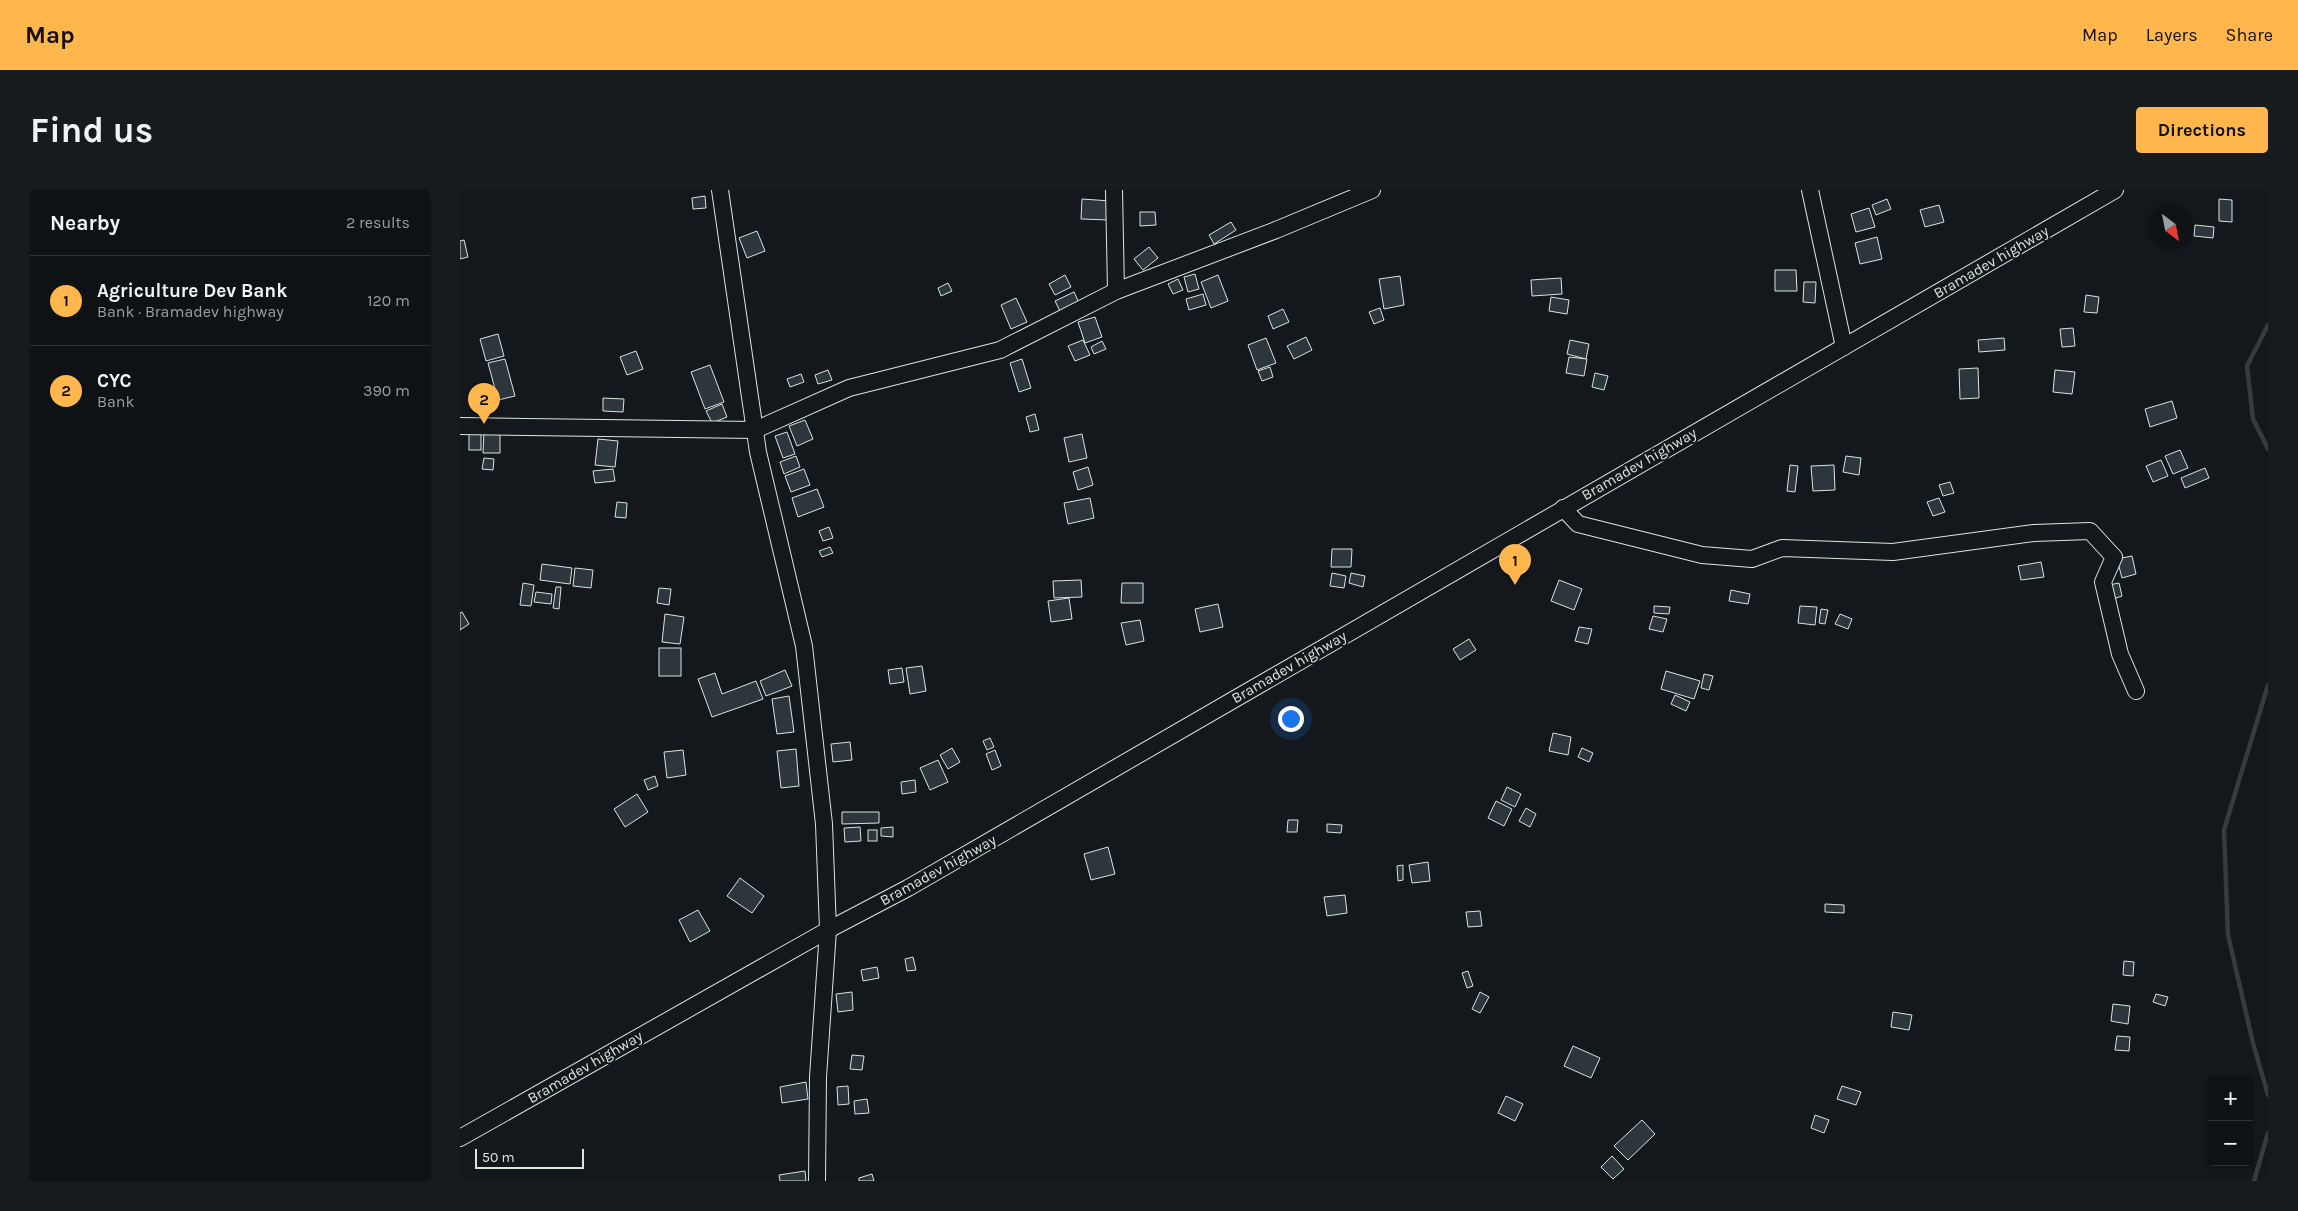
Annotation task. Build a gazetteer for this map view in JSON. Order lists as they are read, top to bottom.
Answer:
{
  "streets": {
    "street": ["Bramadev highway"]
  },
  "scale_bar": "50 m",
  "north": "bottom right",
  "page": {
    "header": "Map",
    "nav": ["Map", "Layers", "Share"],
    "buttons": "Directions",
    "title": "Find us",
    "heading": ["Nearby", "2 results"],
    "list": [
      {
        "mark": "1",
        "name": "Agriculture Dev Bank",
        "note": "Bank · Bramadev highway",
        "value": "120 m"
      },
      {
        "mark": "2",
        "name": "CYC",
        "note": "Bank",
        "value": "390 m"
      }
    ],
    "pins": ["2", "1"],
    "map_buttons": ["+", "−"],
    "scale": "50 m"
  }
}
